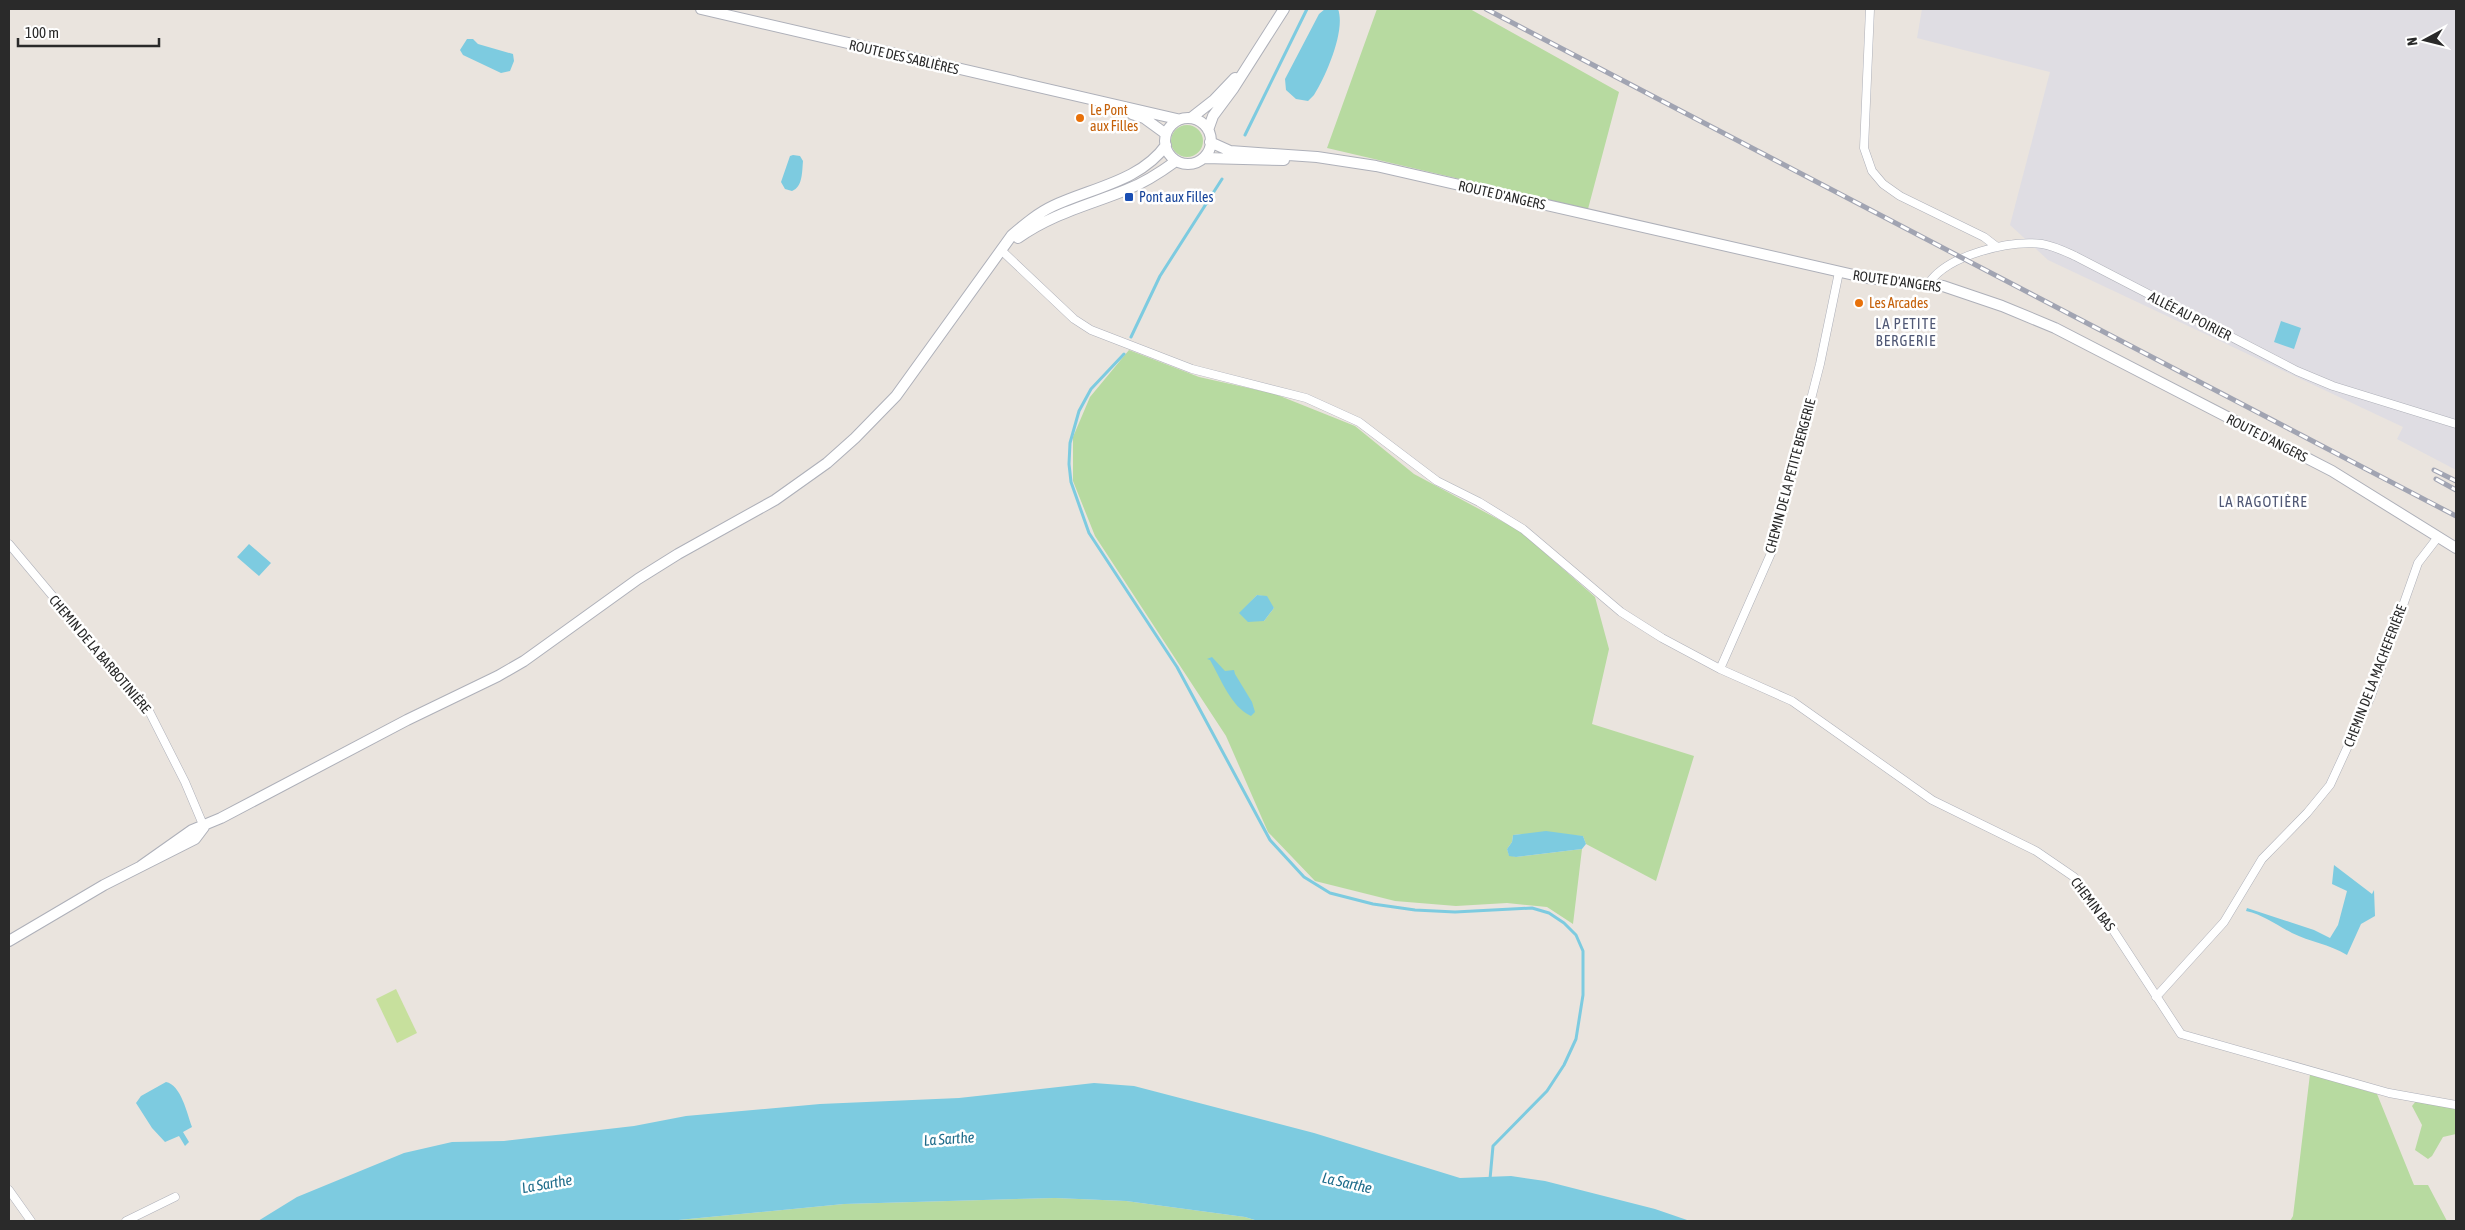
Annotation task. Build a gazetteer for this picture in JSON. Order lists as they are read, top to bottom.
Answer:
{
  "streets": {
    "street": [
      "ROUTE DES SABLIÈRES",
      "ROUTE D'ANGERS",
      "ALLÉE AU POIRIER",
      "CHEMIN DE LA PETITE BERGERIE",
      "CHEMIN DE LA BARBOTINIÈRE",
      "CHEMIN DE LA MACHEFERIÈRE",
      "CHEMIN BAS"
    ]
  },
  "crossings": [
    ["ROUTE DES SABLIÈRES", "ROUTE D'ANGERS"],
    ["ROUTE D'ANGERS", "ALLÉE AU POIRIER"],
    ["ROUTE D'ANGERS", "CHEMIN DE LA PETITE BERGERIE"],
    ["ROUTE D'ANGERS", "CHEMIN DE LA MACHEFERIÈRE"],
    ["CHEMIN DE LA PETITE BERGERIE", "CHEMIN BAS"],
    ["CHEMIN DE LA MACHEFERIÈRE", "CHEMIN BAS"]
  ],
  "districts": ["LA PETITE BERGERIE", "LA RAGOTIÈRE"],
  "water": ["La Sarthe"],
  "places": {
    "other": ["Le Pont aux Filles", "Les Arcades"],
    "transit": ["Pont aux Filles"]
  },
  "scale_bar": "100 m",
  "north": "left"
}
